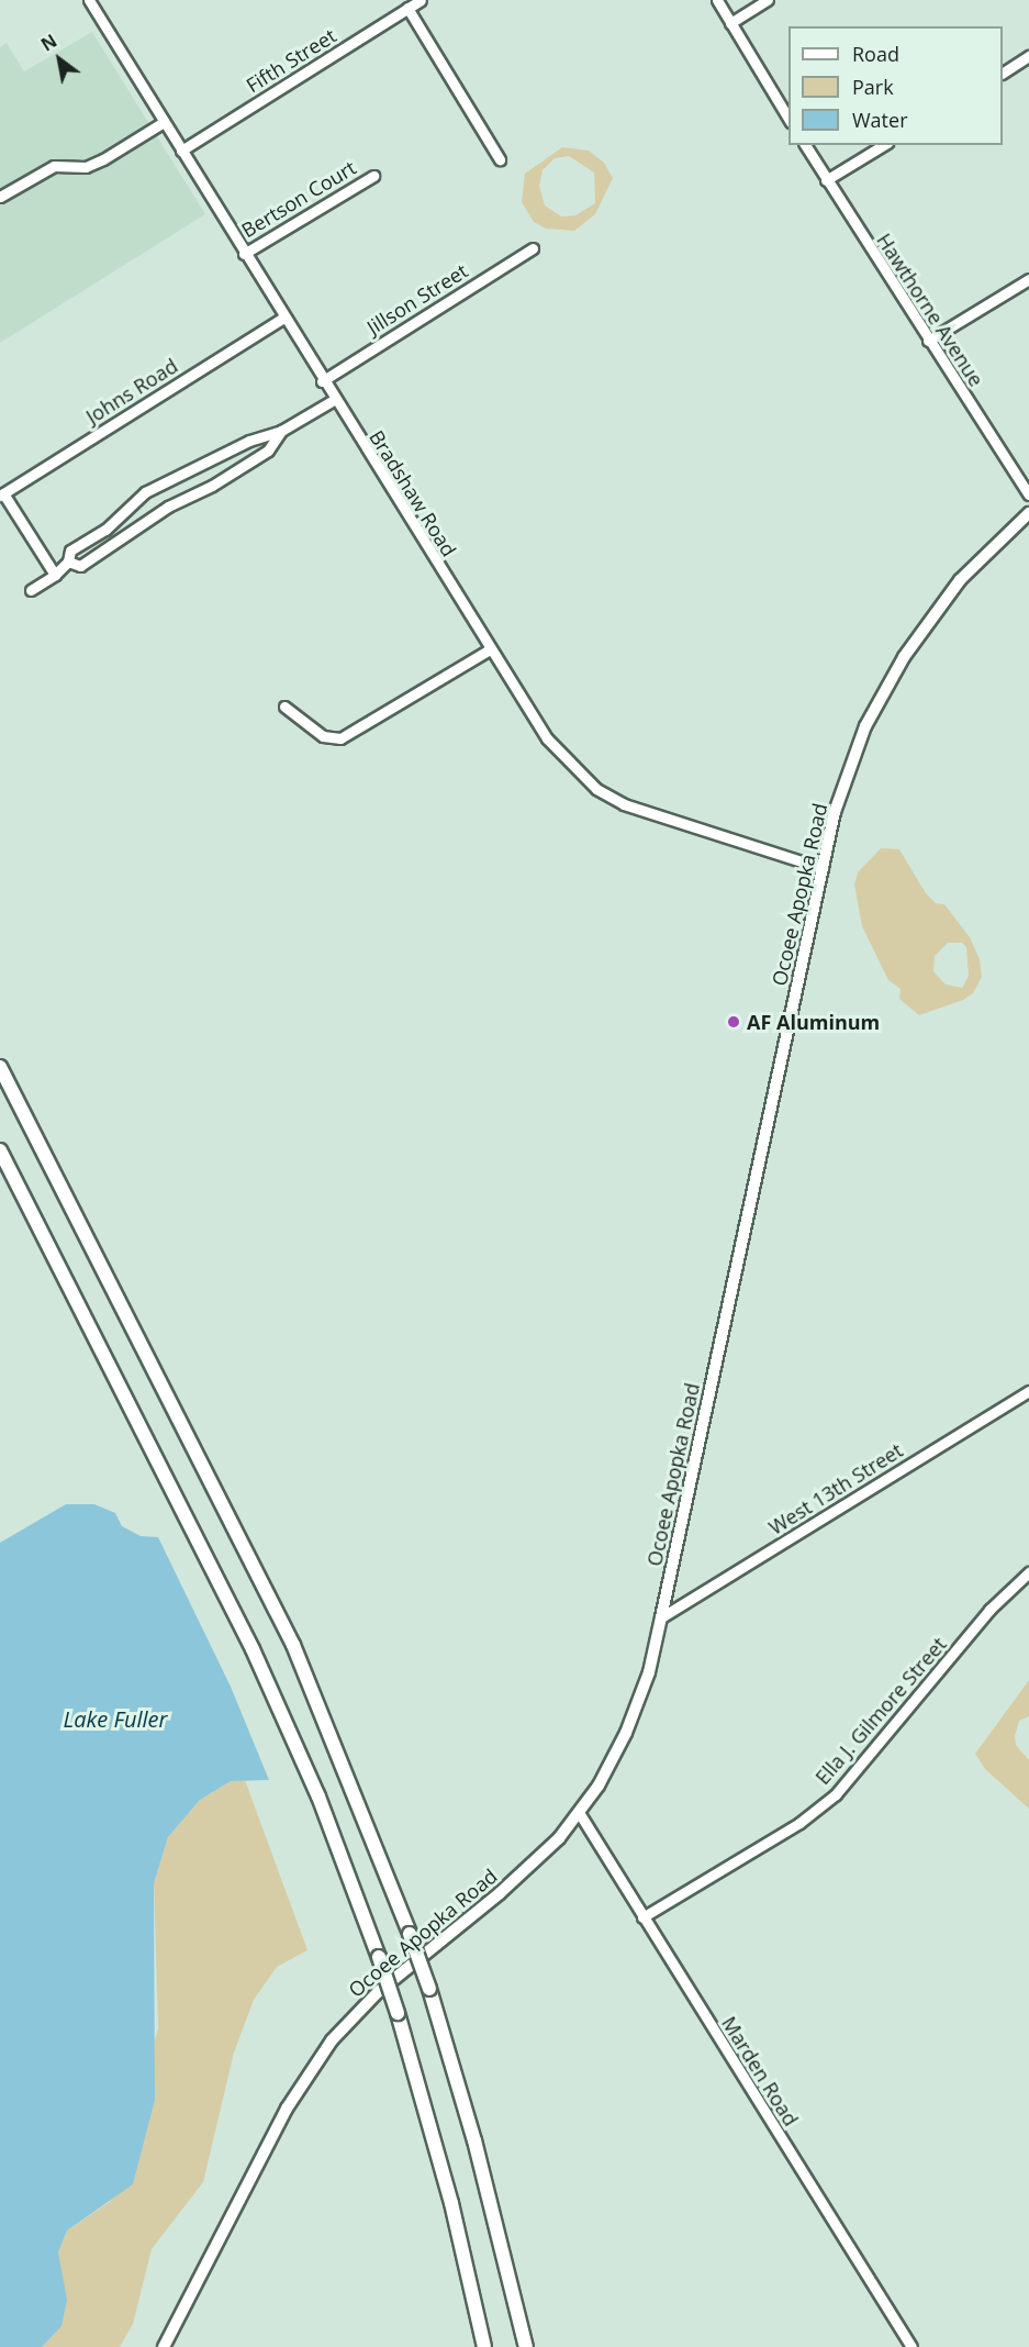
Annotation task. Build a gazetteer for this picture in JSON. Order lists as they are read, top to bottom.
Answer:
{
  "streets": {
    "main road": ["Ocoee Apopka Road"],
    "street": [
      "Fifth Street",
      "Bertson Court",
      "Jillson Street",
      "Hawthorne Avenue",
      "Johns Road",
      "Bradshaw Road",
      "West 13th Street",
      "Ella J. Gilmore Street",
      "Marden Road"
    ]
  },
  "crossings": [
    ["Fifth Street", "Bradshaw Road"],
    ["Bertson Court", "Bradshaw Road"],
    ["Jillson Street", "Bradshaw Road"],
    ["Johns Road", "Bradshaw Road"],
    ["Bradshaw Road", "Ocoee Apopka Road"],
    ["Ocoee Apopka Road", "West 13th Street"],
    ["Ocoee Apopka Road", "Marden Road"],
    ["Ella J. Gilmore Street", "Marden Road"]
  ],
  "water": ["Lake Fuller"],
  "places": ["AF Aluminum"],
  "legend": ["Road", "Park", "Water"],
  "north": "top left"
}
